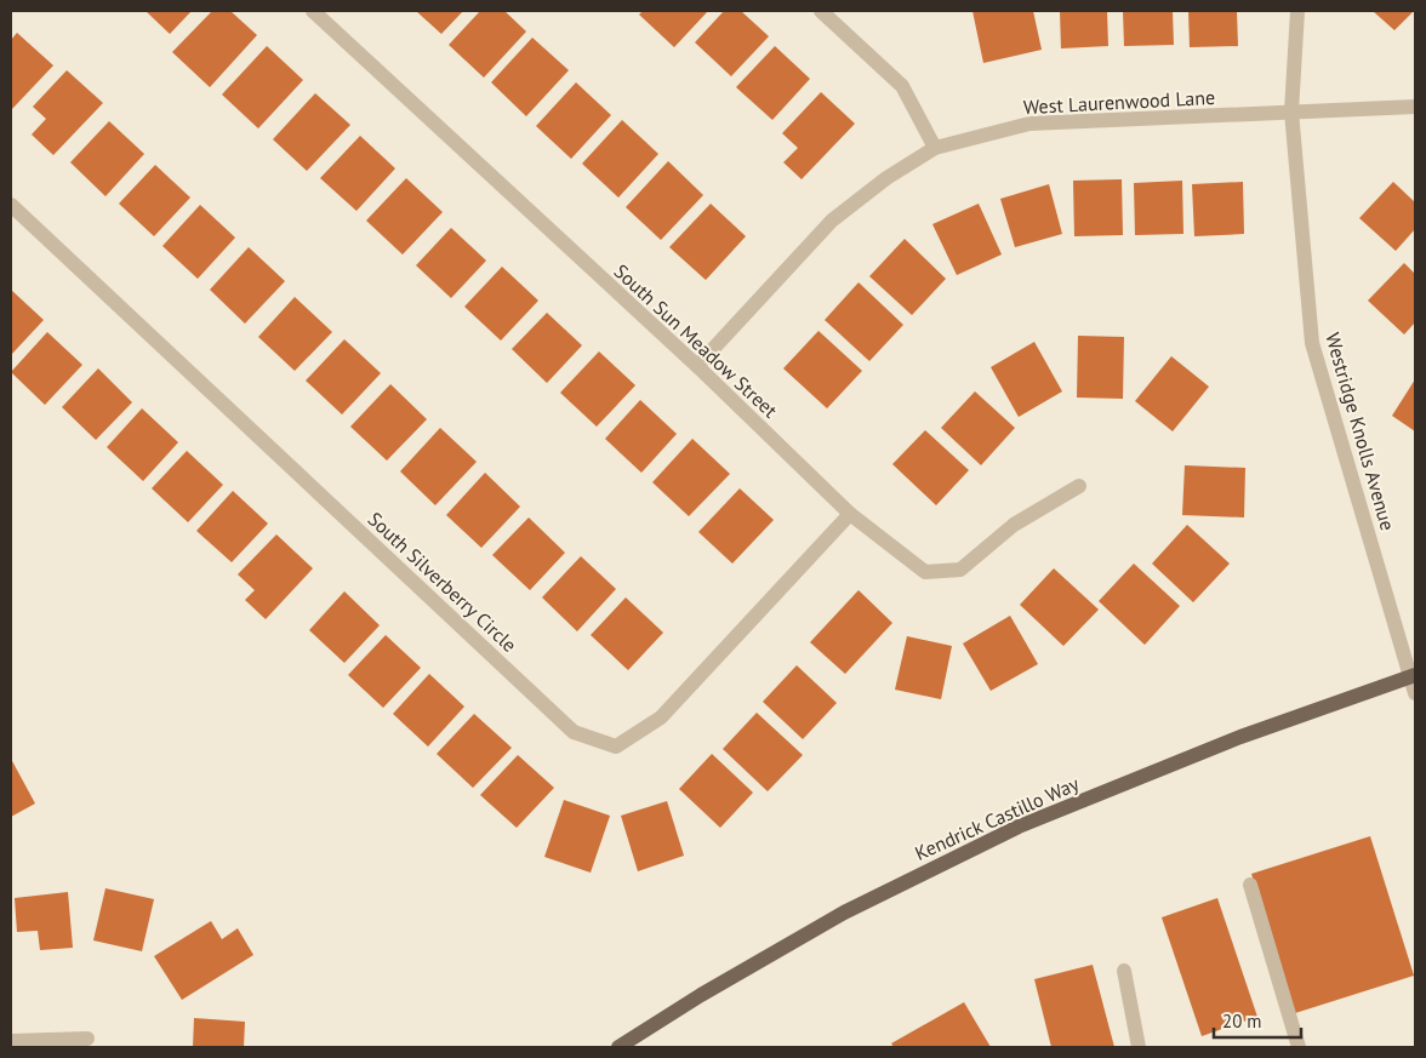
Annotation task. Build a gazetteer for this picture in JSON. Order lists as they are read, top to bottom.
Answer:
{
  "streets": {
    "main road": ["Kendrick Castillo Way"],
    "street": [
      "West Laurenwood Lane",
      "South Sun Meadow Street",
      "Westridge Knolls Avenue",
      "South Silverberry Circle"
    ]
  },
  "crossings": [
    ["West Laurenwood Lane", "South Sun Meadow Street"],
    ["West Laurenwood Lane", "Westridge Knolls Avenue"],
    ["South Sun Meadow Street", "South Silverberry Circle"],
    ["Westridge Knolls Avenue", "Kendrick Castillo Way"]
  ],
  "scale_bar": "20 m"
}
